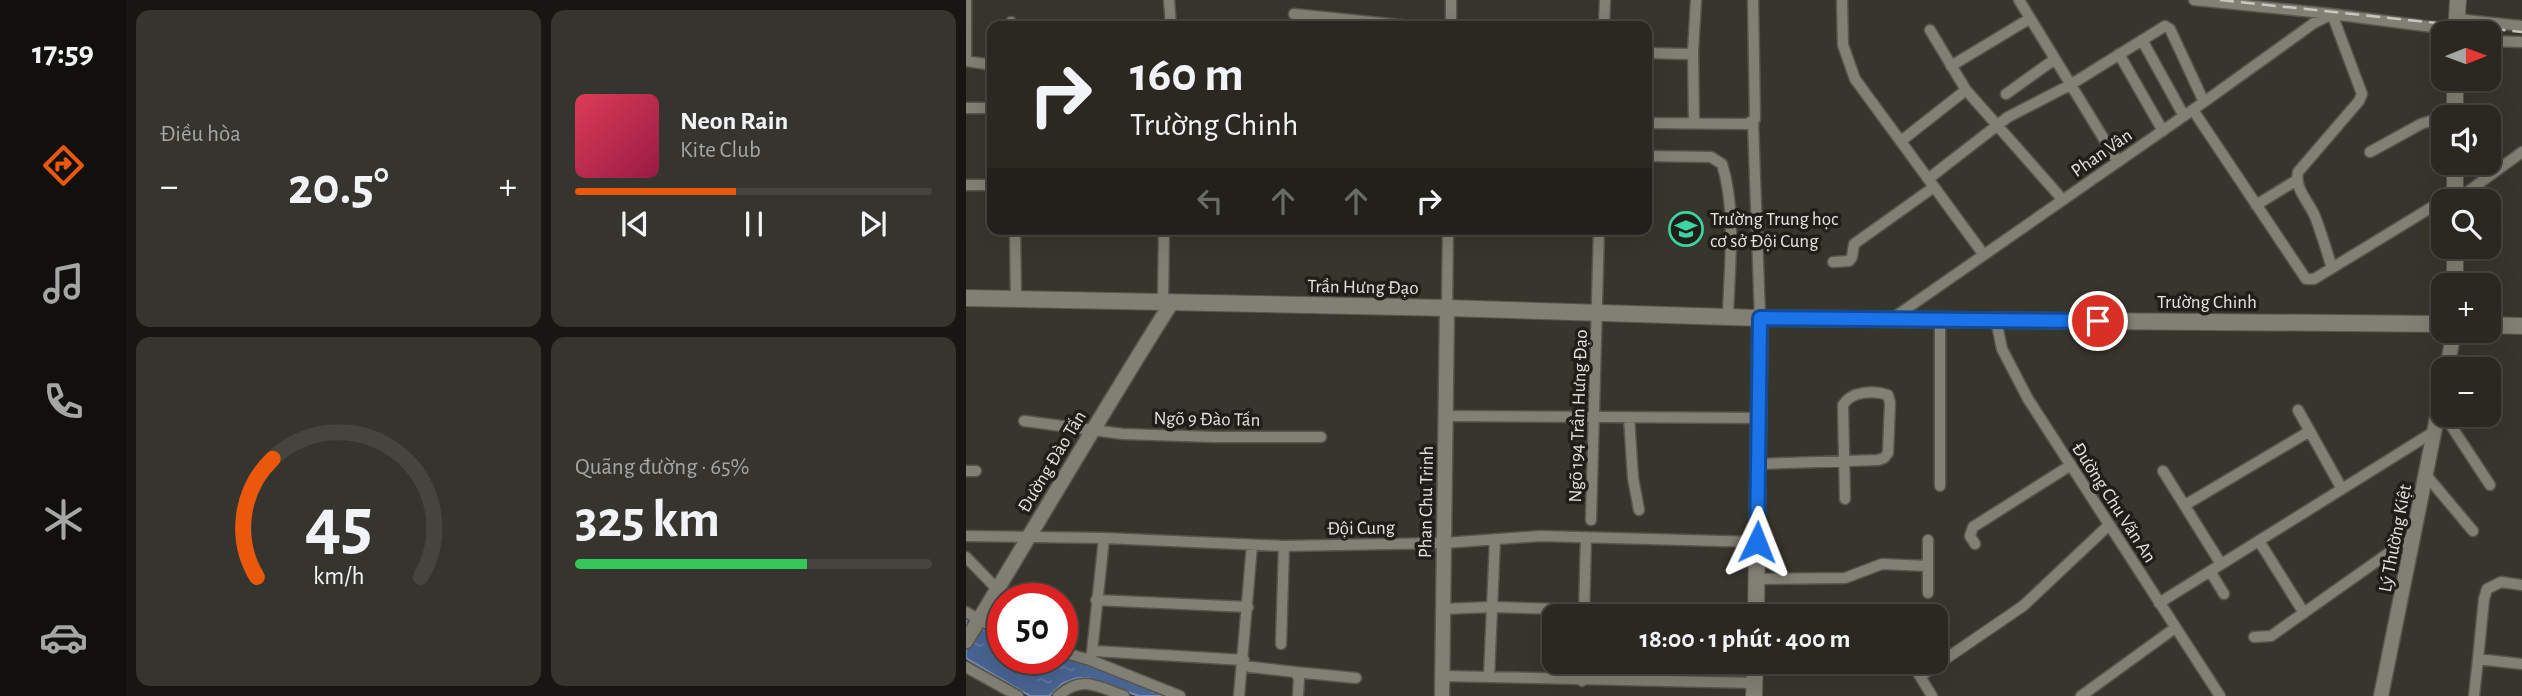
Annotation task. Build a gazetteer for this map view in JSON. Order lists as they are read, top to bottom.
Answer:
{
  "streets": {
    "main road": ["Trần Hưng Đạo", "Trường Chinh"],
    "street": [
      "Phan Vân",
      "Ngõ 194 Trần Hưng Đạo",
      "Ngõ 9 Đào Tấn",
      "Đường Đào Tấn",
      "Phan Chu Trinh",
      "Đường Chu Văn An",
      "Đội Cung",
      "Lý Thường Kiệt"
    ]
  },
  "crossings": [
    ["Phan Vân", "Trường Chinh"],
    ["Trần Hưng Đạo", "Trường Chinh"],
    ["Trần Hưng Đạo", "Ngõ 194 Trần Hưng Đạo"],
    ["Trần Hưng Đạo", "Đường Đào Tấn"],
    ["Trần Hưng Đạo", "Phan Chu Trinh"],
    ["Trường Chinh", "Đường Chu Văn An"],
    ["Ngõ 9 Đào Tấn", "Đường Đào Tấn"],
    ["Đường Đào Tấn", "Đội Cung"],
    ["Phan Chu Trinh", "Đội Cung"]
  ],
  "places": {
    "school or university": ["Trường Trung học cơ sở Đội Cung"]
  },
  "north": "right",
  "page": {
    "tabs": "17:59",
    "tile": [
      "Điều hòa",
      ["Quãng đường · 65%", "325 km"]
    ],
    "map_buttons": ["+", "−"],
    "turn": ["160 m", "Trường Chinh"],
    "song": ["Neon Rain", "Kite Club"],
    "heat": ["−", "20.5°", "+"],
    "limit": "50",
    "trip": "18:00 · 1 phút · 400 m",
    "gauge": ["45", "km/h"]
  }
}
